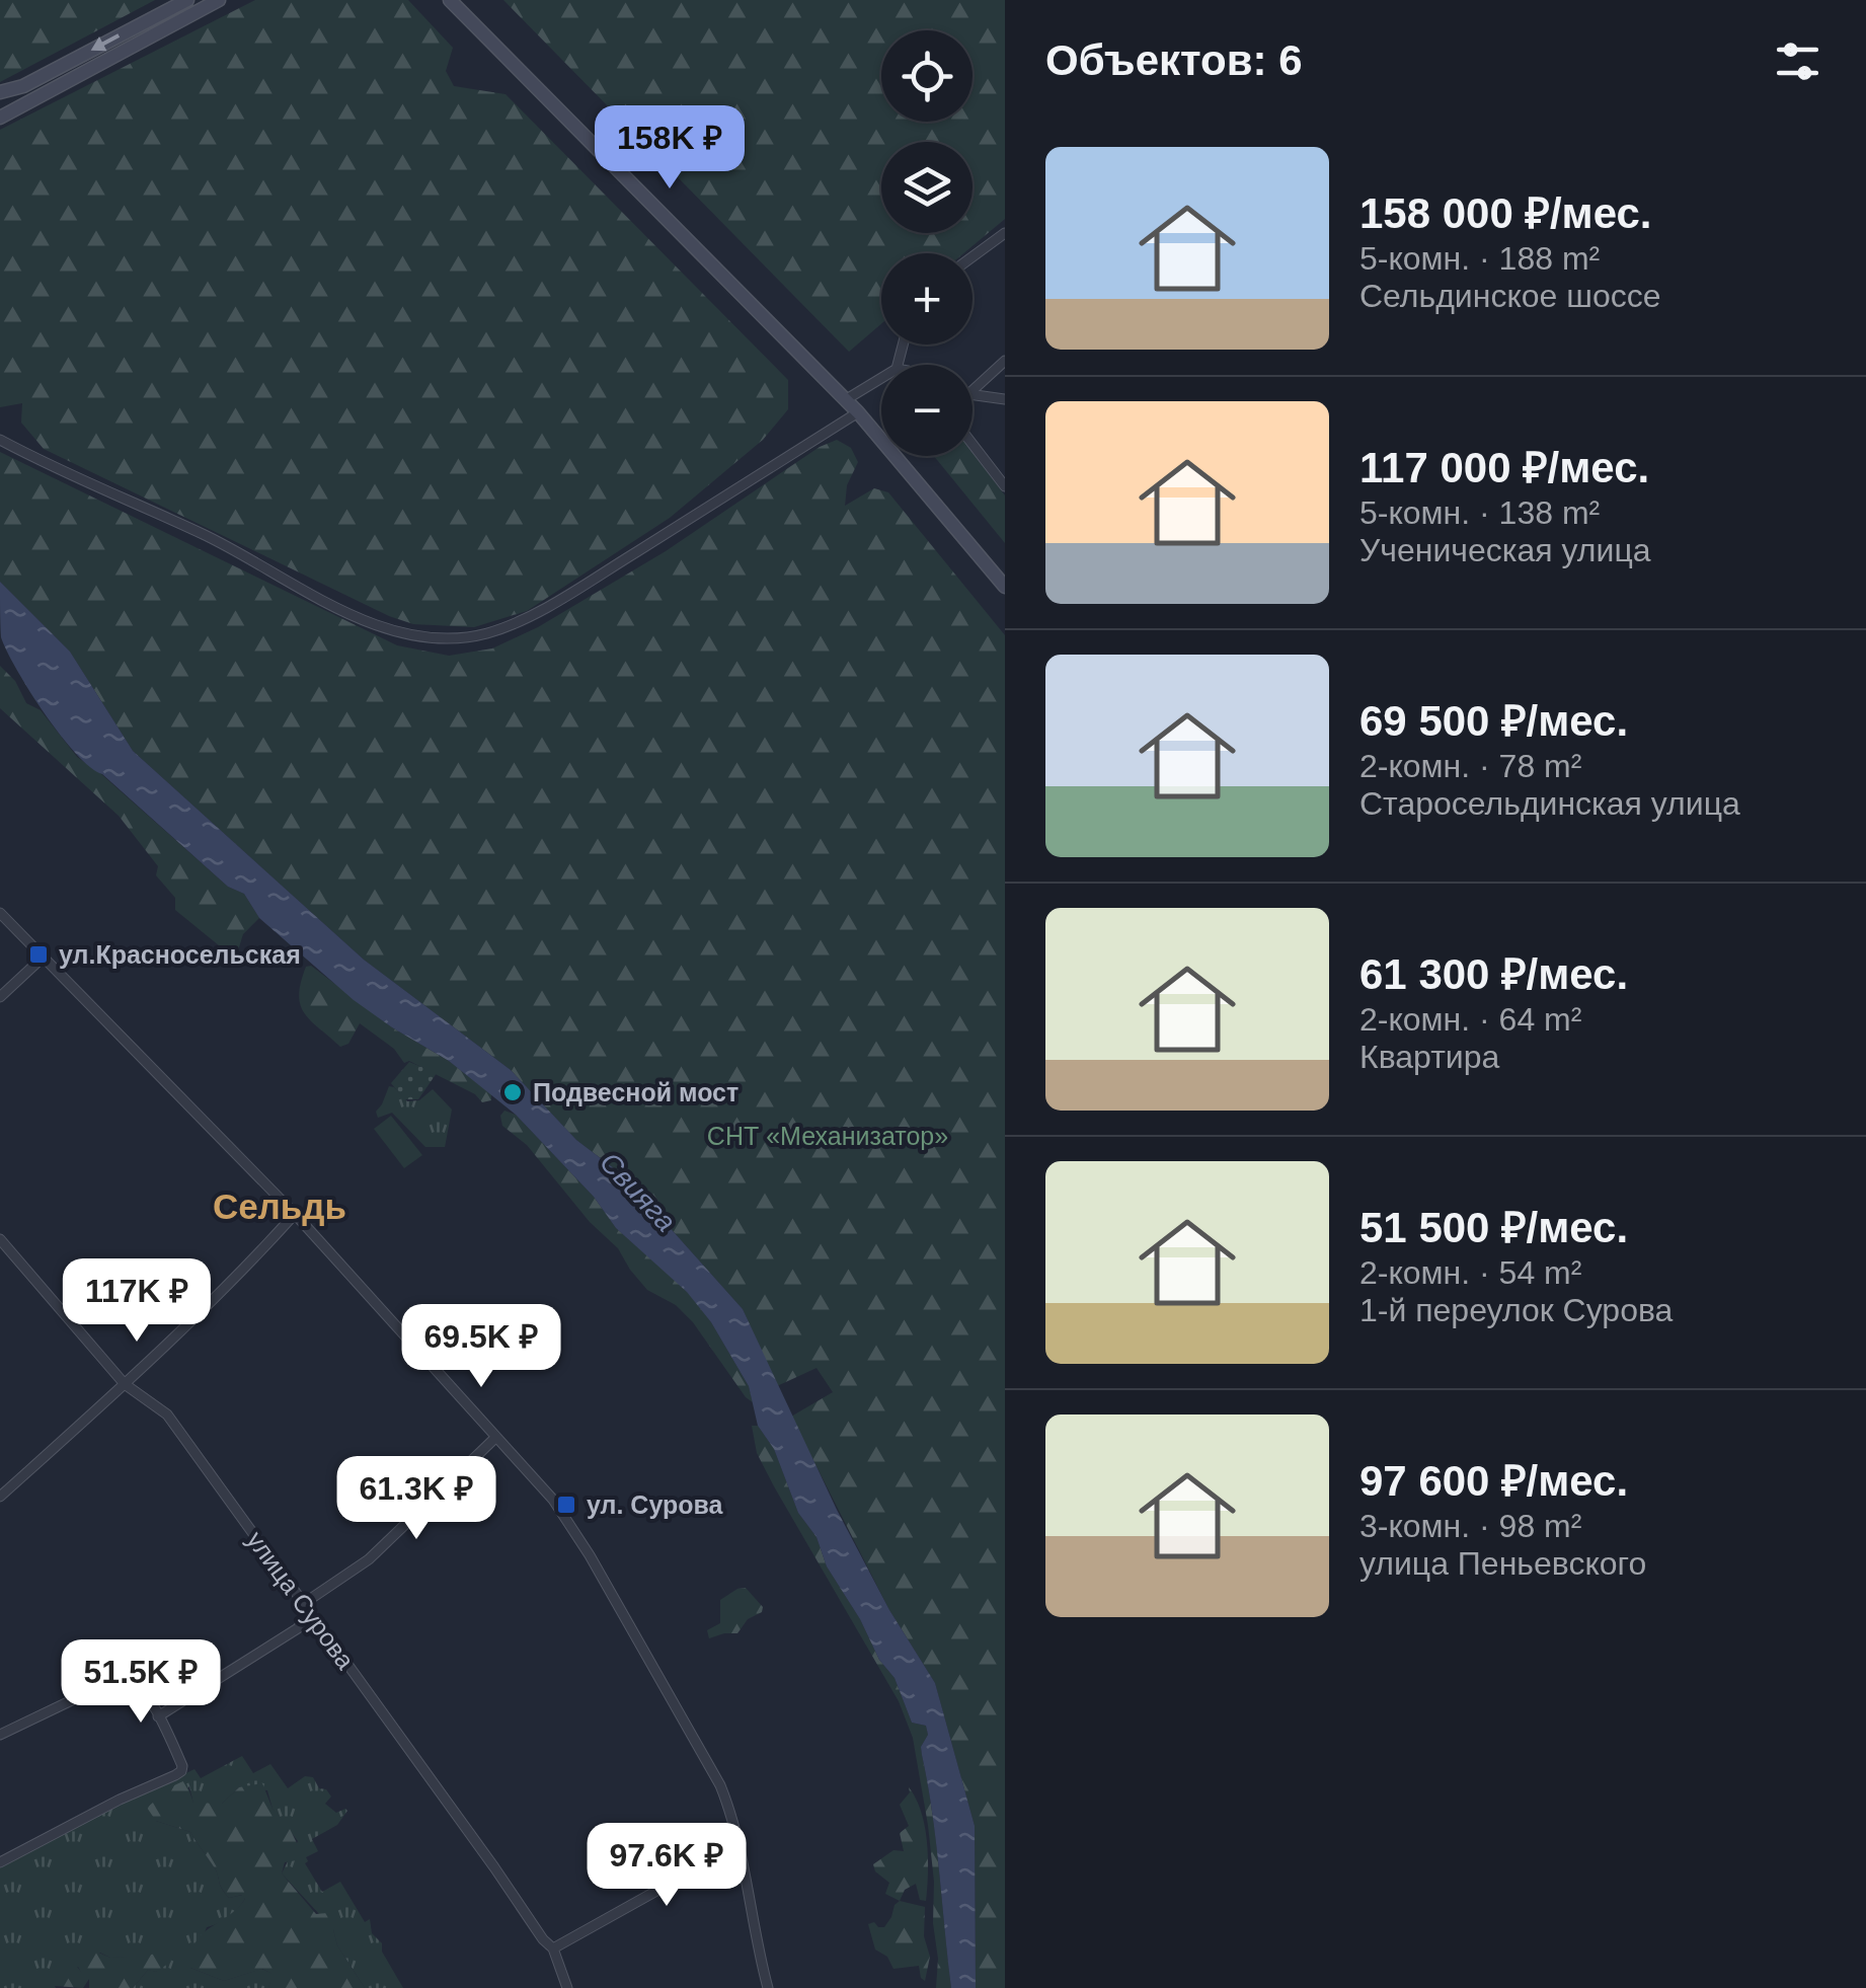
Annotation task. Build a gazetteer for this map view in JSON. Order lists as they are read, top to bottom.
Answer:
{
  "streets": {
    "street": ["улица Сурова"]
  },
  "districts": ["Сельдь"],
  "water": ["Свияга"],
  "parks": ["СНТ «Механизатор»"],
  "places": {
    "transit": ["ул.Красносельская", "ул. Сурова"],
    "other": ["Подвесной мост"]
  },
  "page": {
    "heading": "Объектов: 6",
    "map_buttons": ["+", "−"],
    "price": [
      "158K ₽",
      "117K ₽",
      "69.5K ₽",
      "61.3K ₽",
      "51.5K ₽",
      "97.6K ₽"
    ],
    "list": [
      {
        "name": "158 000 ₽/мес.",
        "note": "5-комн. · 188 m² · Сельдинское шоссе"
      },
      {
        "name": "117 000 ₽/мес.",
        "note": "5-комн. · 138 m² · Ученическая улица"
      },
      {
        "name": "69 500 ₽/мес.",
        "note": "2-комн. · 78 m² · Старосельдинская улица"
      },
      {
        "name": "61 300 ₽/мес.",
        "note": "2-комн. · 64 m² · Квартира"
      },
      {
        "name": "51 500 ₽/мес.",
        "note": "2-комн. · 54 m² · 1-й переулок Сурова"
      },
      {
        "name": "97 600 ₽/мес.",
        "note": "3-комн. · 98 m² · улица Пеньевского"
      }
    ]
  }
}
